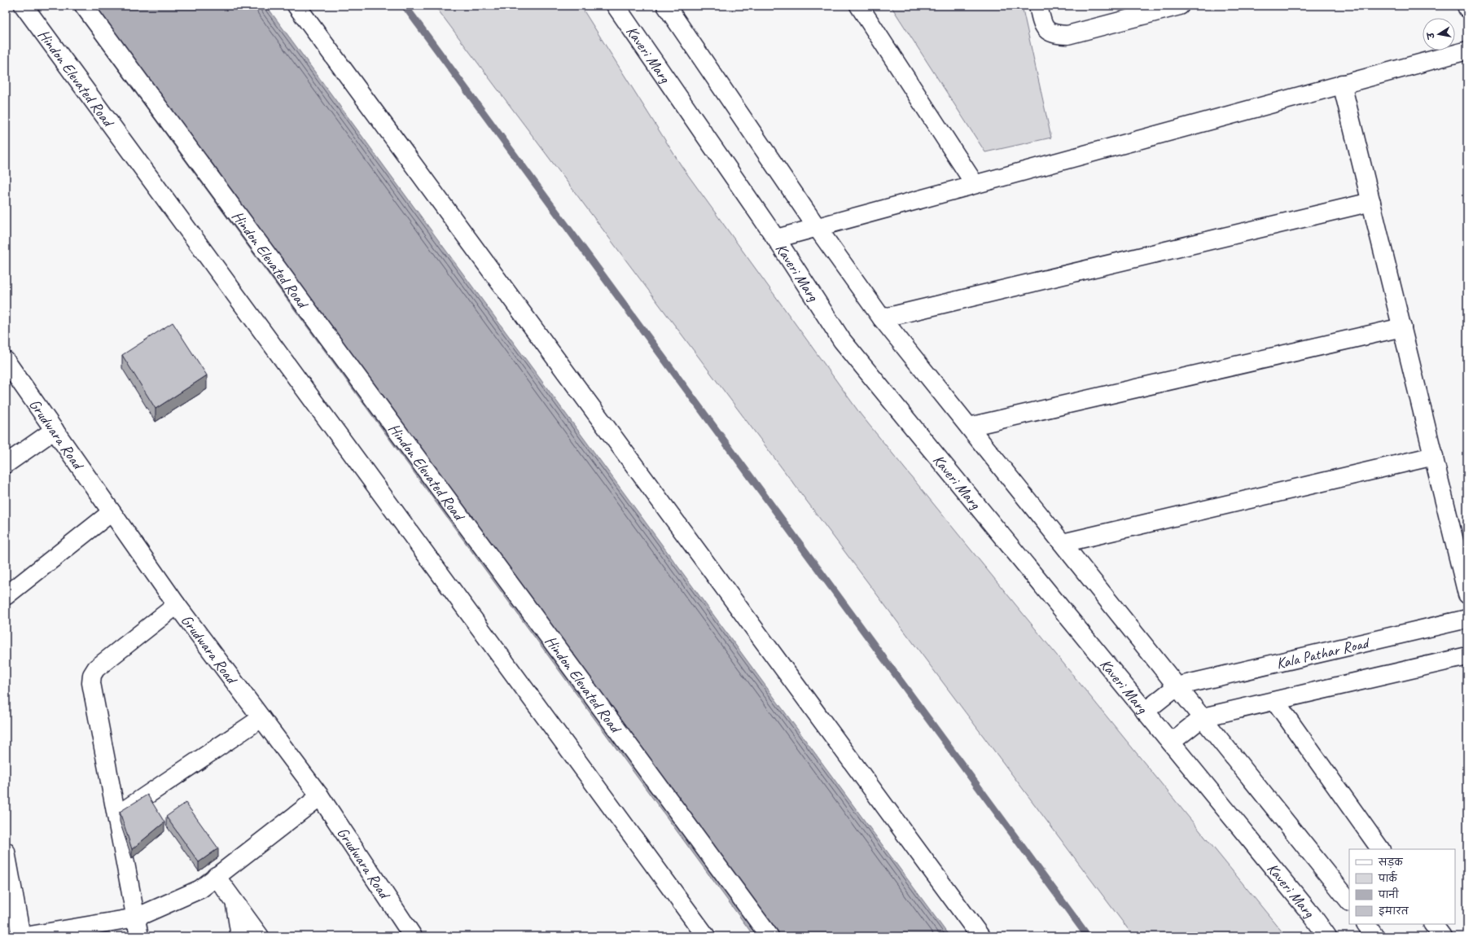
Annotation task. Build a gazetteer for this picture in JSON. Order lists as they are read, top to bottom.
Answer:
{
  "streets": {
    "main road": [
      "Kaveri Marg",
      "Hindon Elevated Road",
      "Grudwara Road",
      "Kala Pathar Road"
    ]
  },
  "legend": [
    "सड़क",
    "पार्क",
    "पानी",
    "इमारत"
  ],
  "north": "left"
}
